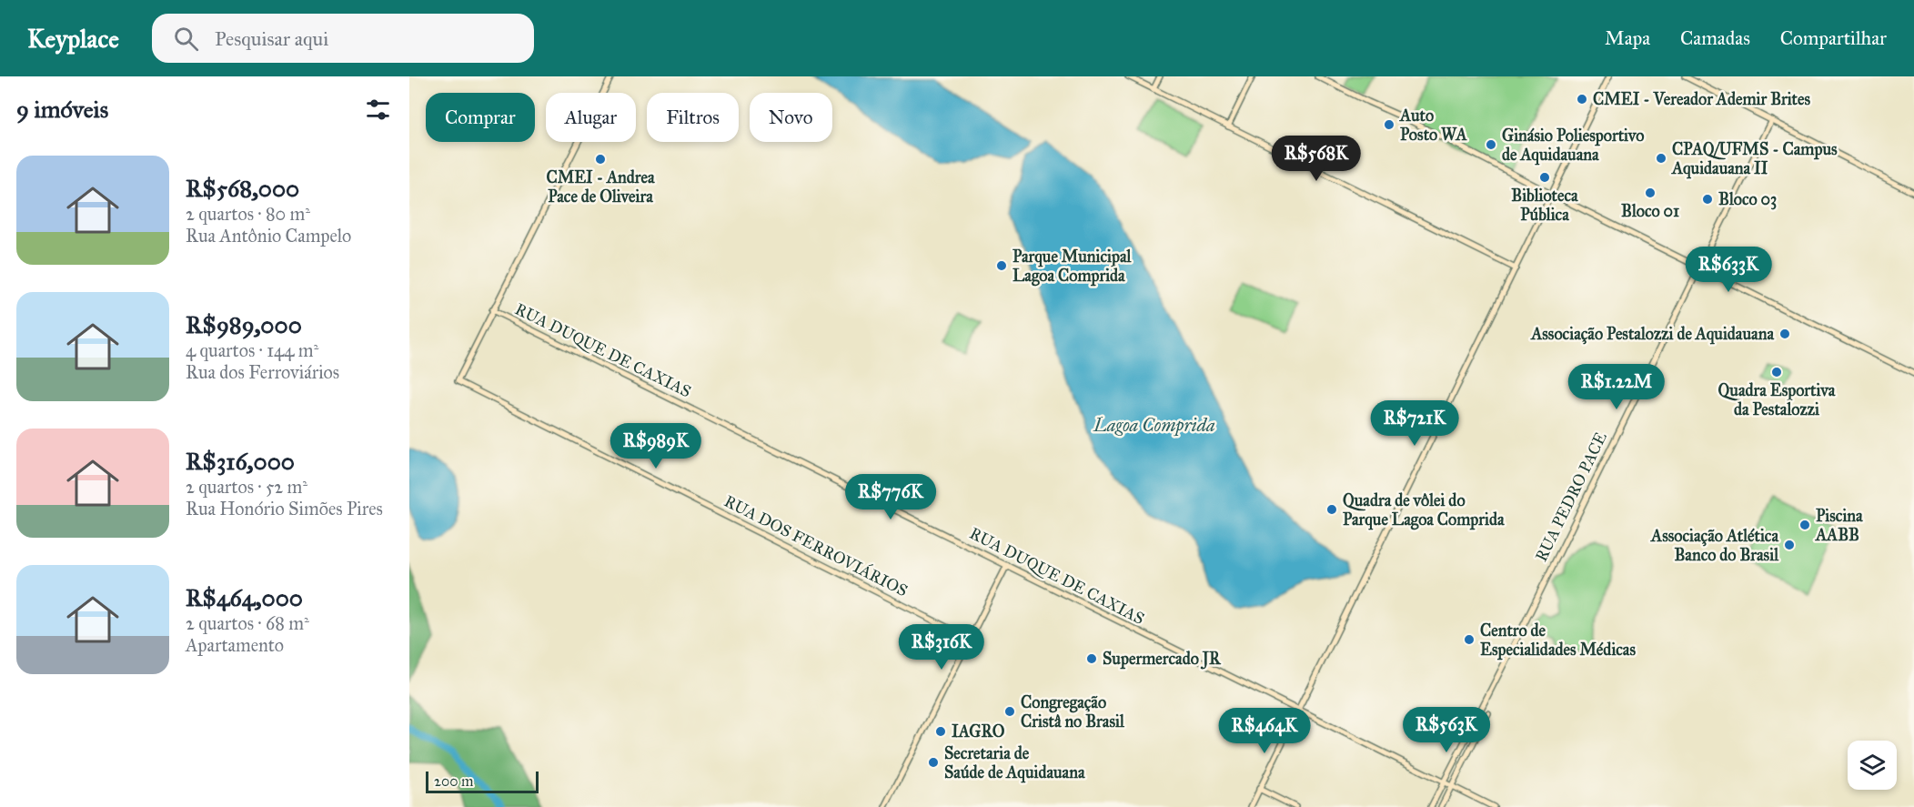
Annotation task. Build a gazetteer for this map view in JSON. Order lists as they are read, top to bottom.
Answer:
{
  "streets": {
    "main road": ["RUA DUQUE DE CAXIAS", "RUA PEDRO PACE", "RUA DOS FERROVIÁRIOS"]
  },
  "crossings": [
    ["RUA DUQUE DE CAXIAS", "RUA PEDRO PACE"],
    ["RUA DUQUE DE CAXIAS", "RUA DOS FERROVIÁRIOS"]
  ],
  "water": ["Lagoa Comprida"],
  "places": [
    "CMEI - Vereador Ademir Brites",
    "Auto Posto WA",
    "Ginásio Poliesportivo de Aquidauana",
    "CPAQ/UFMS - Campus Aquidauana II",
    "CMEI - Andrea Pace de Oliveira",
    "Biblioteca Pública",
    "Bloco 01",
    "Bloco 03",
    "Parque Municipal Lagoa Comprida",
    "Associação Pestalozzi de Aquidauana",
    "Quadra Esportiva da Pestalozzi",
    "Quadra de vôlei do Parque Lagoa Comprida",
    "Piscina AABB",
    "Associação Atlética Banco do Brasil",
    "Centro de Especialidades Médicas",
    "Supermercado JR",
    "Congregação Cristâ no Brasil",
    "IAGRO",
    "Secretaria de Saúde de Aquidauana"
  ],
  "scale_bar": "200 m",
  "page": {
    "header": "Keyplace",
    "search": "Pesquisar aqui",
    "nav": ["Mapa", "Camadas", "Compartilhar"],
    "heading": "9 imóveis",
    "chip": [
      "Comprar",
      "Alugar",
      "Filtros",
      "Novo"
    ],
    "price": [
      "R$568K",
      "R$633K",
      "R$1.22M",
      "R$721K",
      "R$989K",
      "R$776K",
      "R$316K",
      "R$563K",
      "R$464K"
    ],
    "list": [
      {
        "name": "R$568,000",
        "note": "2 quartos · 80 m² · Rua Antônio Campelo"
      },
      {
        "name": "R$989,000",
        "note": "4 quartos · 144 m² · Rua dos Ferroviários"
      },
      {
        "name": "R$316,000",
        "note": "2 quartos · 52 m² · Rua Honório Simões Pires"
      },
      {
        "name": "R$464,000",
        "note": "2 quartos · 68 m² · Apartamento"
      }
    ],
    "scale": "200 m"
  }
}
